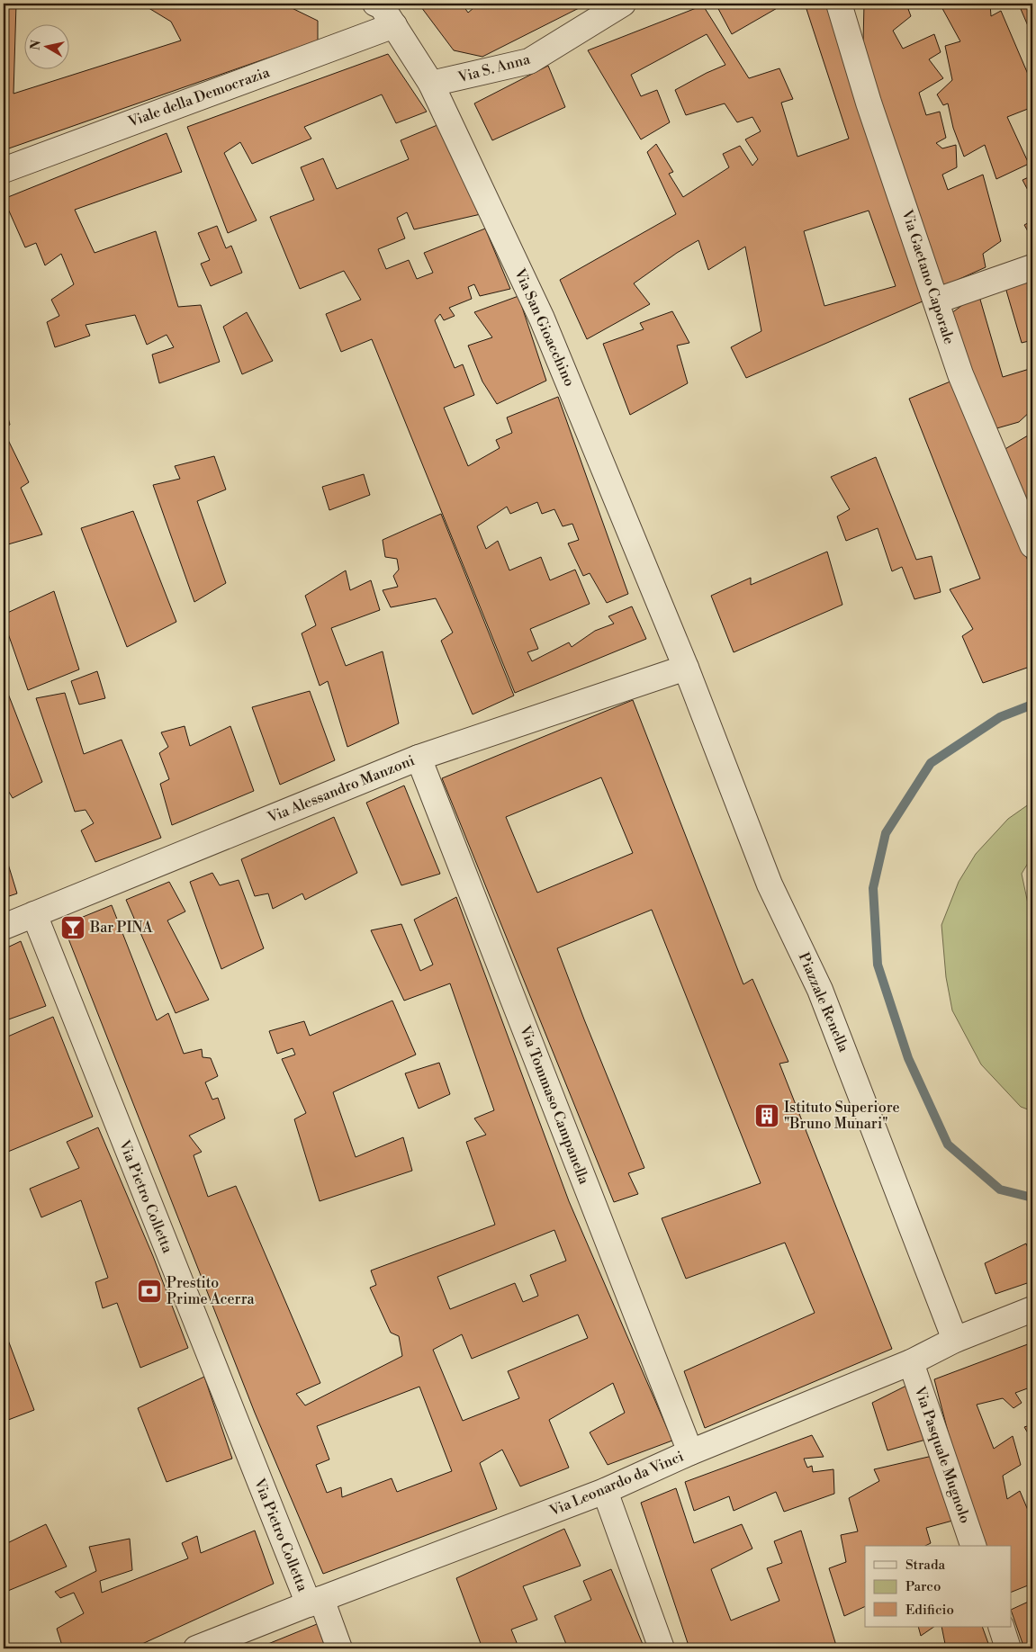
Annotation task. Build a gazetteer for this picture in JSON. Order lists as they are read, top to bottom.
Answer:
{
  "streets": {
    "street": [
      "Via S. Anna",
      "Viale della Democrazia",
      "Via Gaetano Caporale",
      "Via San Gioacchino",
      "Via Alessandro Manzoni",
      "Piazzale Renella",
      "Via Tommaso Campanella",
      "Via Pietro Colletta",
      "Via Pasquale Mugnolo",
      "Via Leonardo da Vinci"
    ]
  },
  "crossings": [
    ["Via S. Anna", "Via San Gioacchino"],
    ["Viale della Democrazia", "Via San Gioacchino"],
    ["Via San Gioacchino", "Via Alessandro Manzoni"],
    ["Via San Gioacchino", "Piazzale Renella"],
    ["Via Alessandro Manzoni", "Piazzale Renella"],
    ["Via Alessandro Manzoni", "Via Tommaso Campanella"],
    ["Via Alessandro Manzoni", "Via Pietro Colletta"],
    ["Piazzale Renella", "Via Leonardo da Vinci"],
    ["Via Tommaso Campanella", "Via Leonardo da Vinci"],
    ["Via Pietro Colletta", "Via Leonardo da Vinci"],
    ["Via Pasquale Mugnolo", "Via Leonardo da Vinci"]
  ],
  "places": {
    "bar": ["Bar PINA"],
    "building": ["Istituto Superiore \"Bruno Munari\""],
    "bank": ["Prestito Prime Acerra"]
  },
  "legend": ["Strada", "Parco", "Edificio"],
  "north": "left"
}
